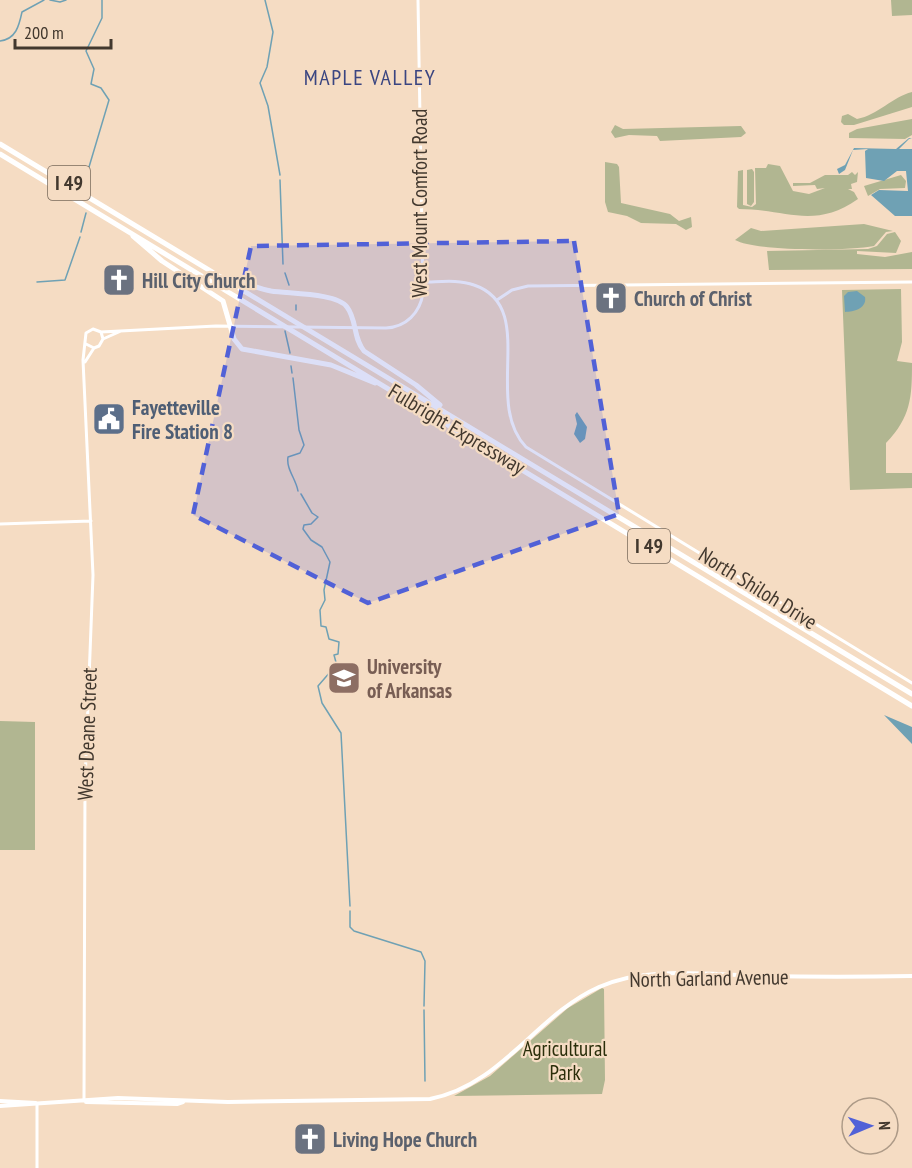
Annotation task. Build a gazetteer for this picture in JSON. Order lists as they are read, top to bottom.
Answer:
{
  "streets": {
    "highway": ["I 49", "Fulbright Expressway"],
    "main road": ["North Garland Avenue"],
    "street": ["West Mount Comfort Road", "North Shiloh Drive", "West Deane Street"]
  },
  "crossings": [
    ["West Deane Street", "North Garland Avenue"]
  ],
  "districts": ["MAPLE VALLEY"],
  "parks": ["Agricultural Park"],
  "places": {
    "church": ["Hill City Church", "Church of Christ", "Living Hope Church"],
    "public building": ["Fayetteville Fire Station 8"],
    "school or university": ["University of Arkansas"]
  },
  "scale_bar": "200 m",
  "north": "right"
}
